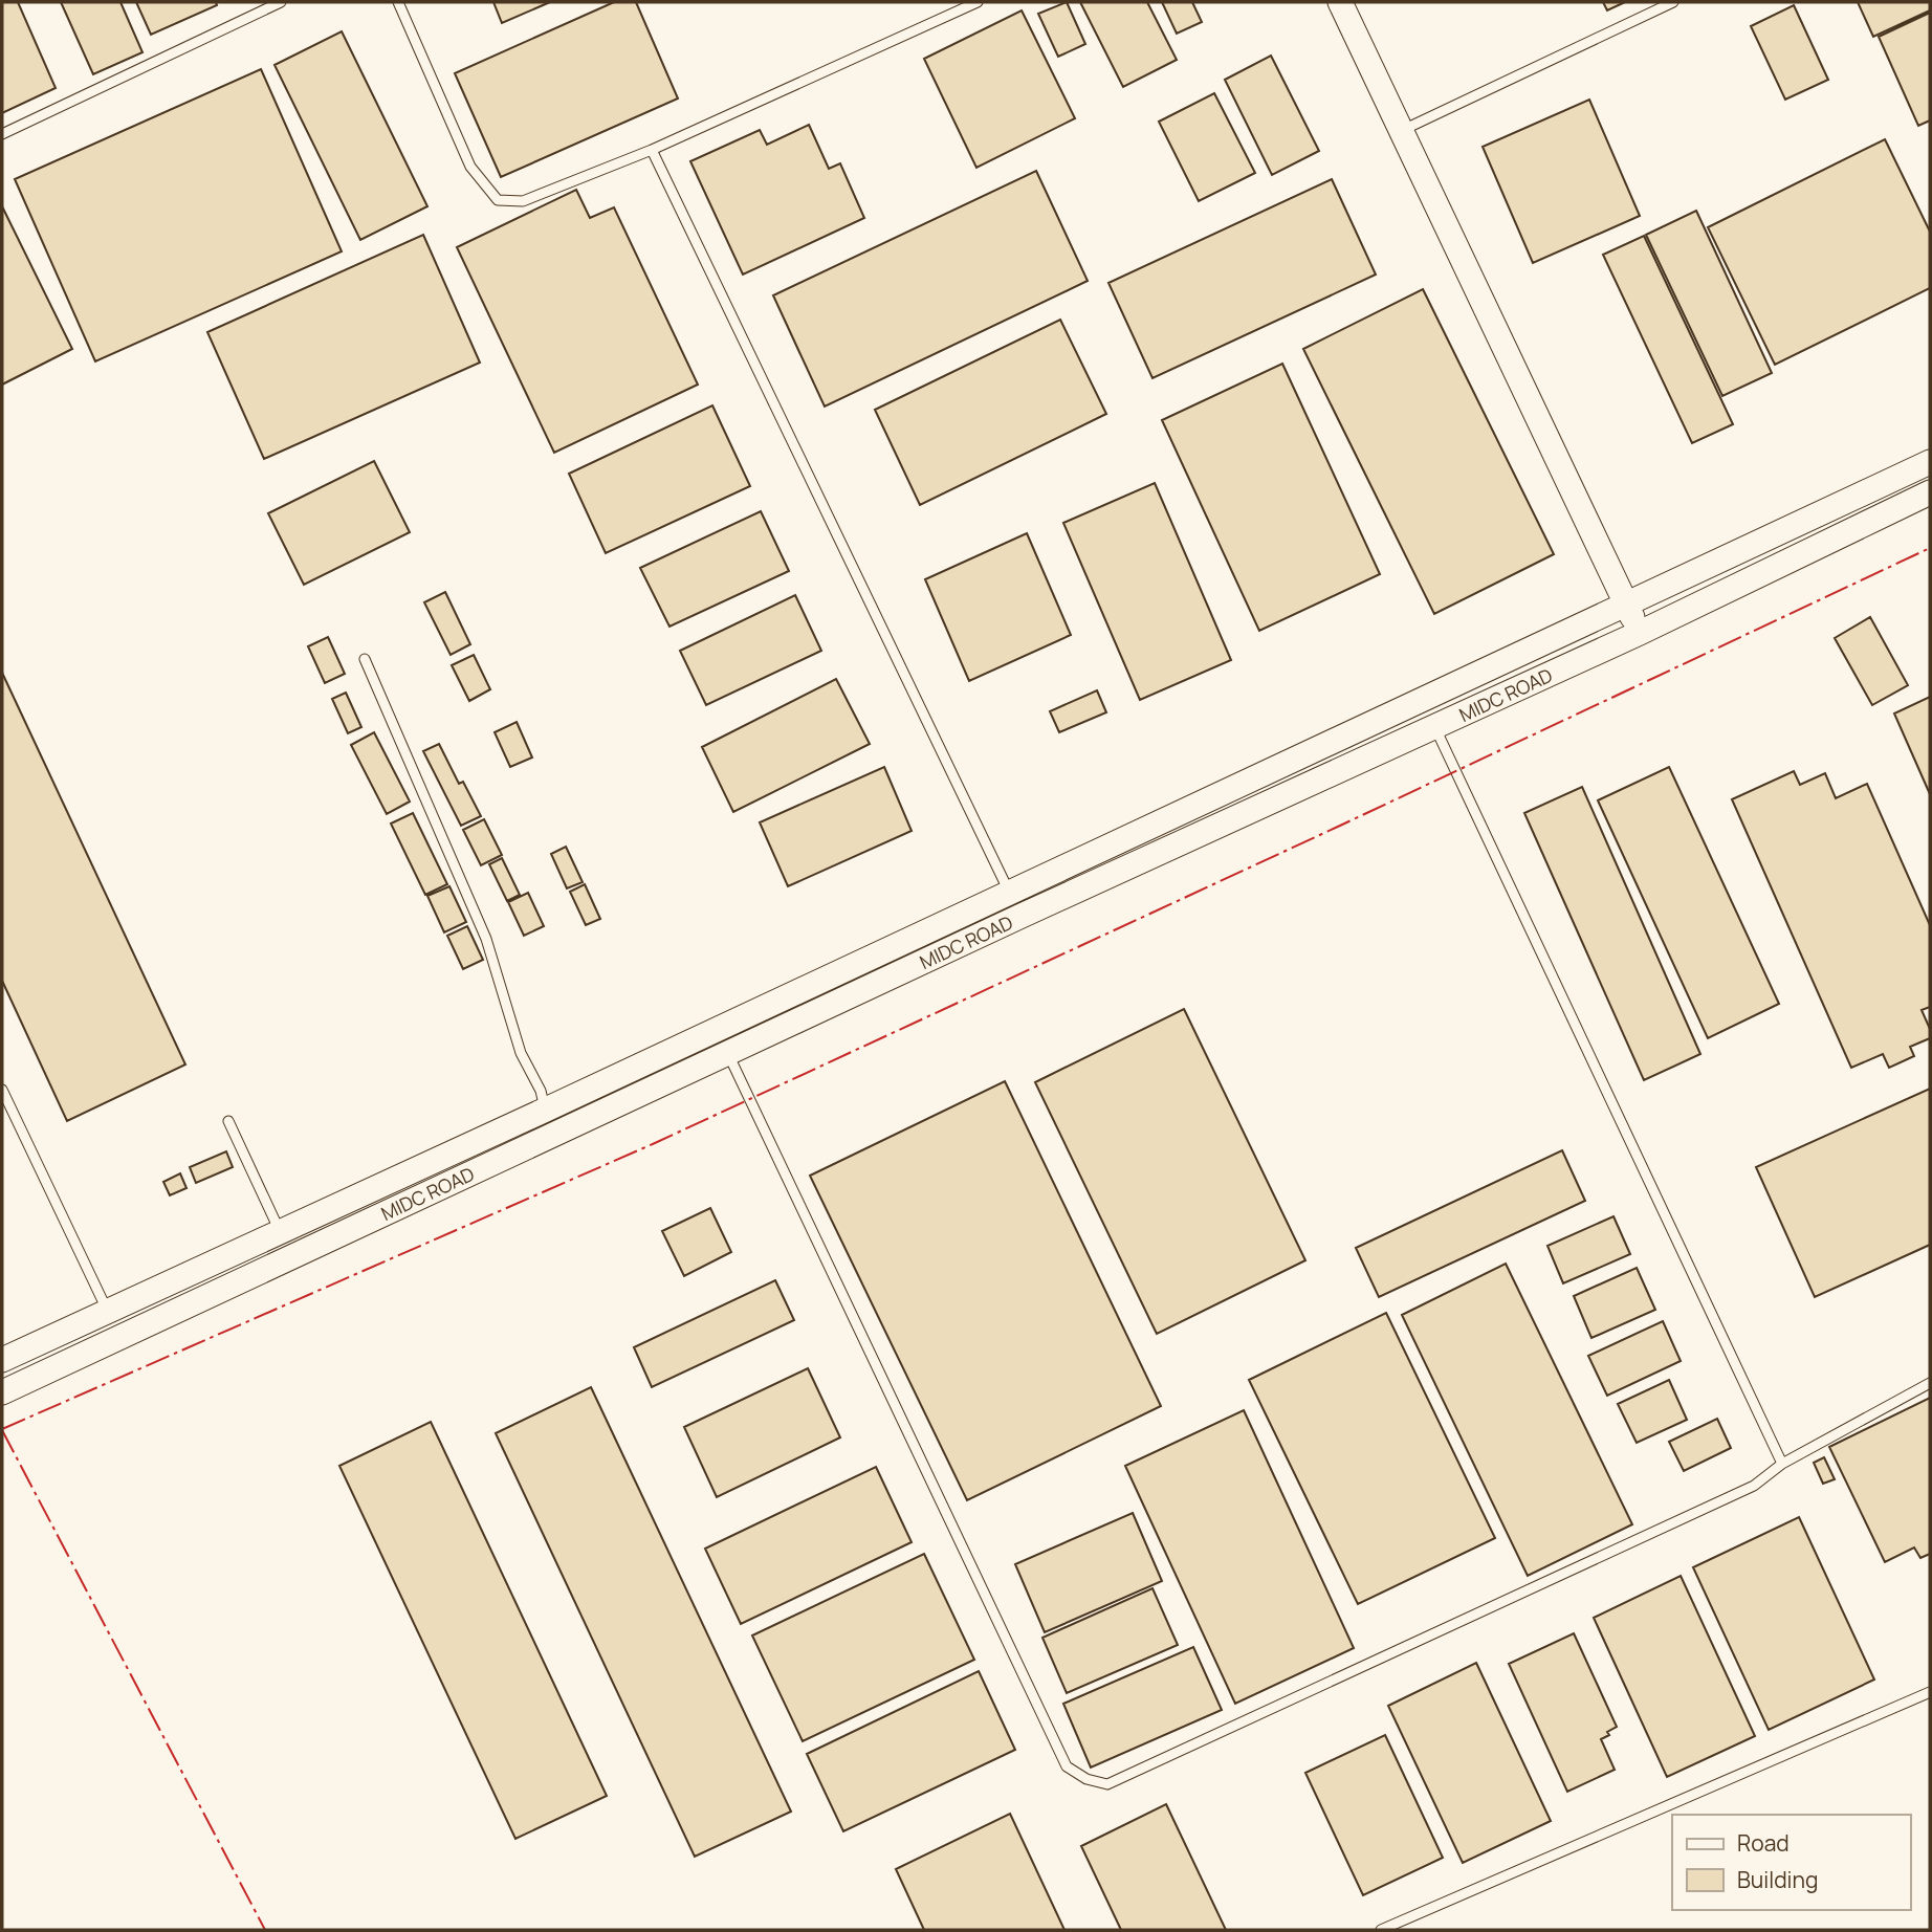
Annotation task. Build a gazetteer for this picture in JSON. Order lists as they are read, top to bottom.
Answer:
{
  "streets": {
    "street": ["MIDC ROAD"]
  },
  "legend": ["Road", "Building"]
}
